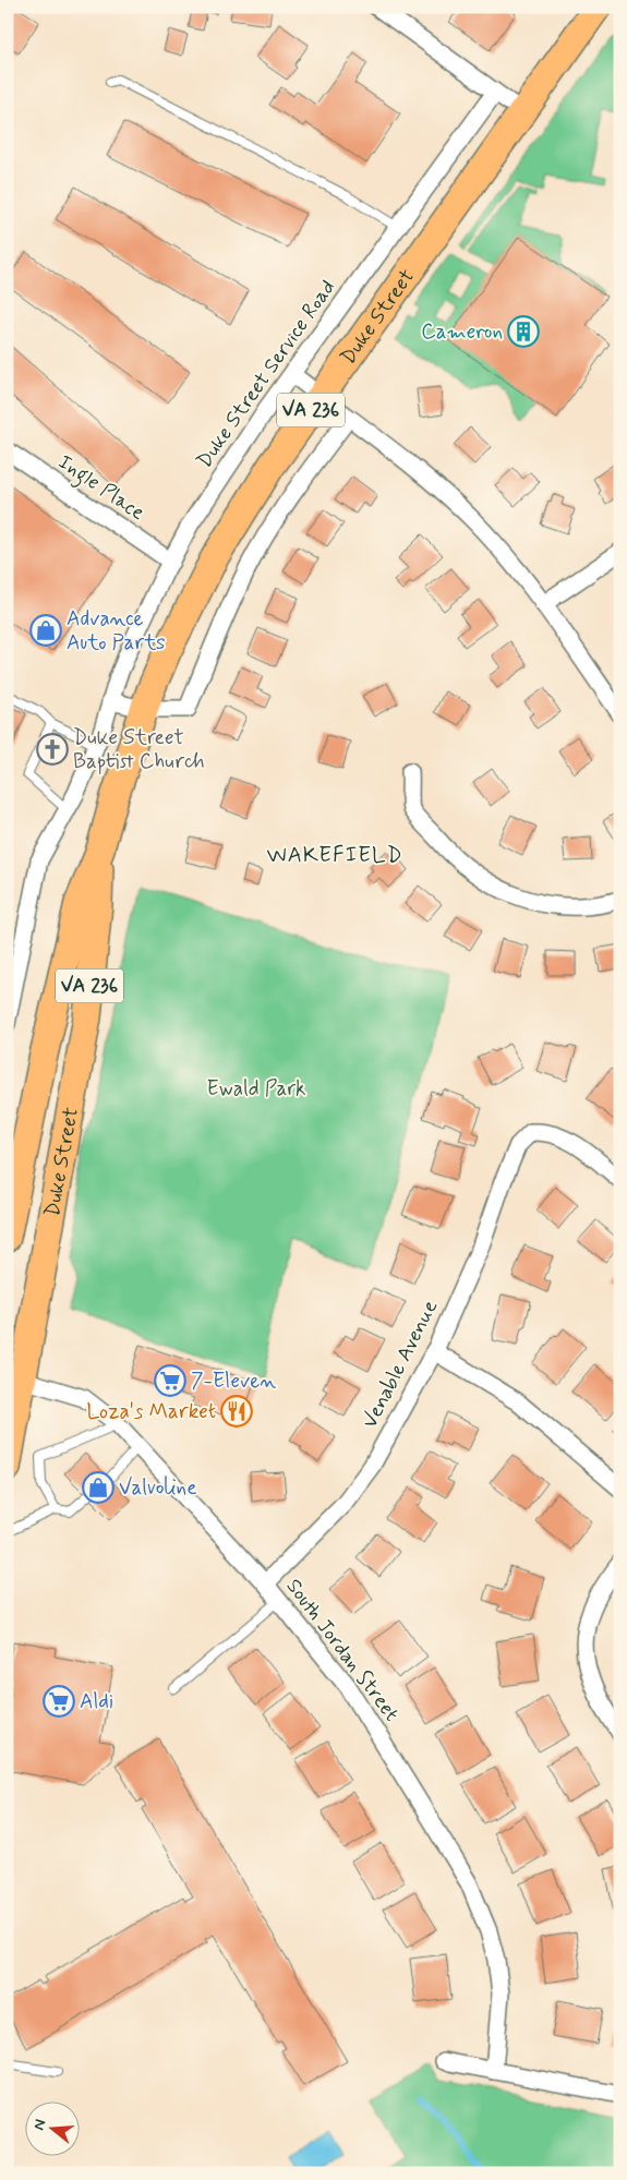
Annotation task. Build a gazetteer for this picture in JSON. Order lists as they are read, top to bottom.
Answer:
{
  "streets": {
    "main road": ["Duke Street", "VA 236"],
    "street": [
      "Duke Street Service Road",
      "Ingle Place",
      "Venable Avenue",
      "South Jordan Street"
    ]
  },
  "crossings": [
    ["Duke Street", "South Jordan Street"],
    ["Duke Street Service Road", "Ingle Place"],
    ["Venable Avenue", "South Jordan Street"]
  ],
  "districts": ["WAKEFIELD"],
  "parks": ["Ewald Park"],
  "places": {
    "building": ["Cameron"],
    "shop": ["Advance Auto Parts", "Valvoline"],
    "church": ["Duke Street Baptist Church"],
    "supermarket": ["7-Eleven", "Aldi"],
    "restaurant": ["Loza's Market"]
  },
  "north": "left"
}
